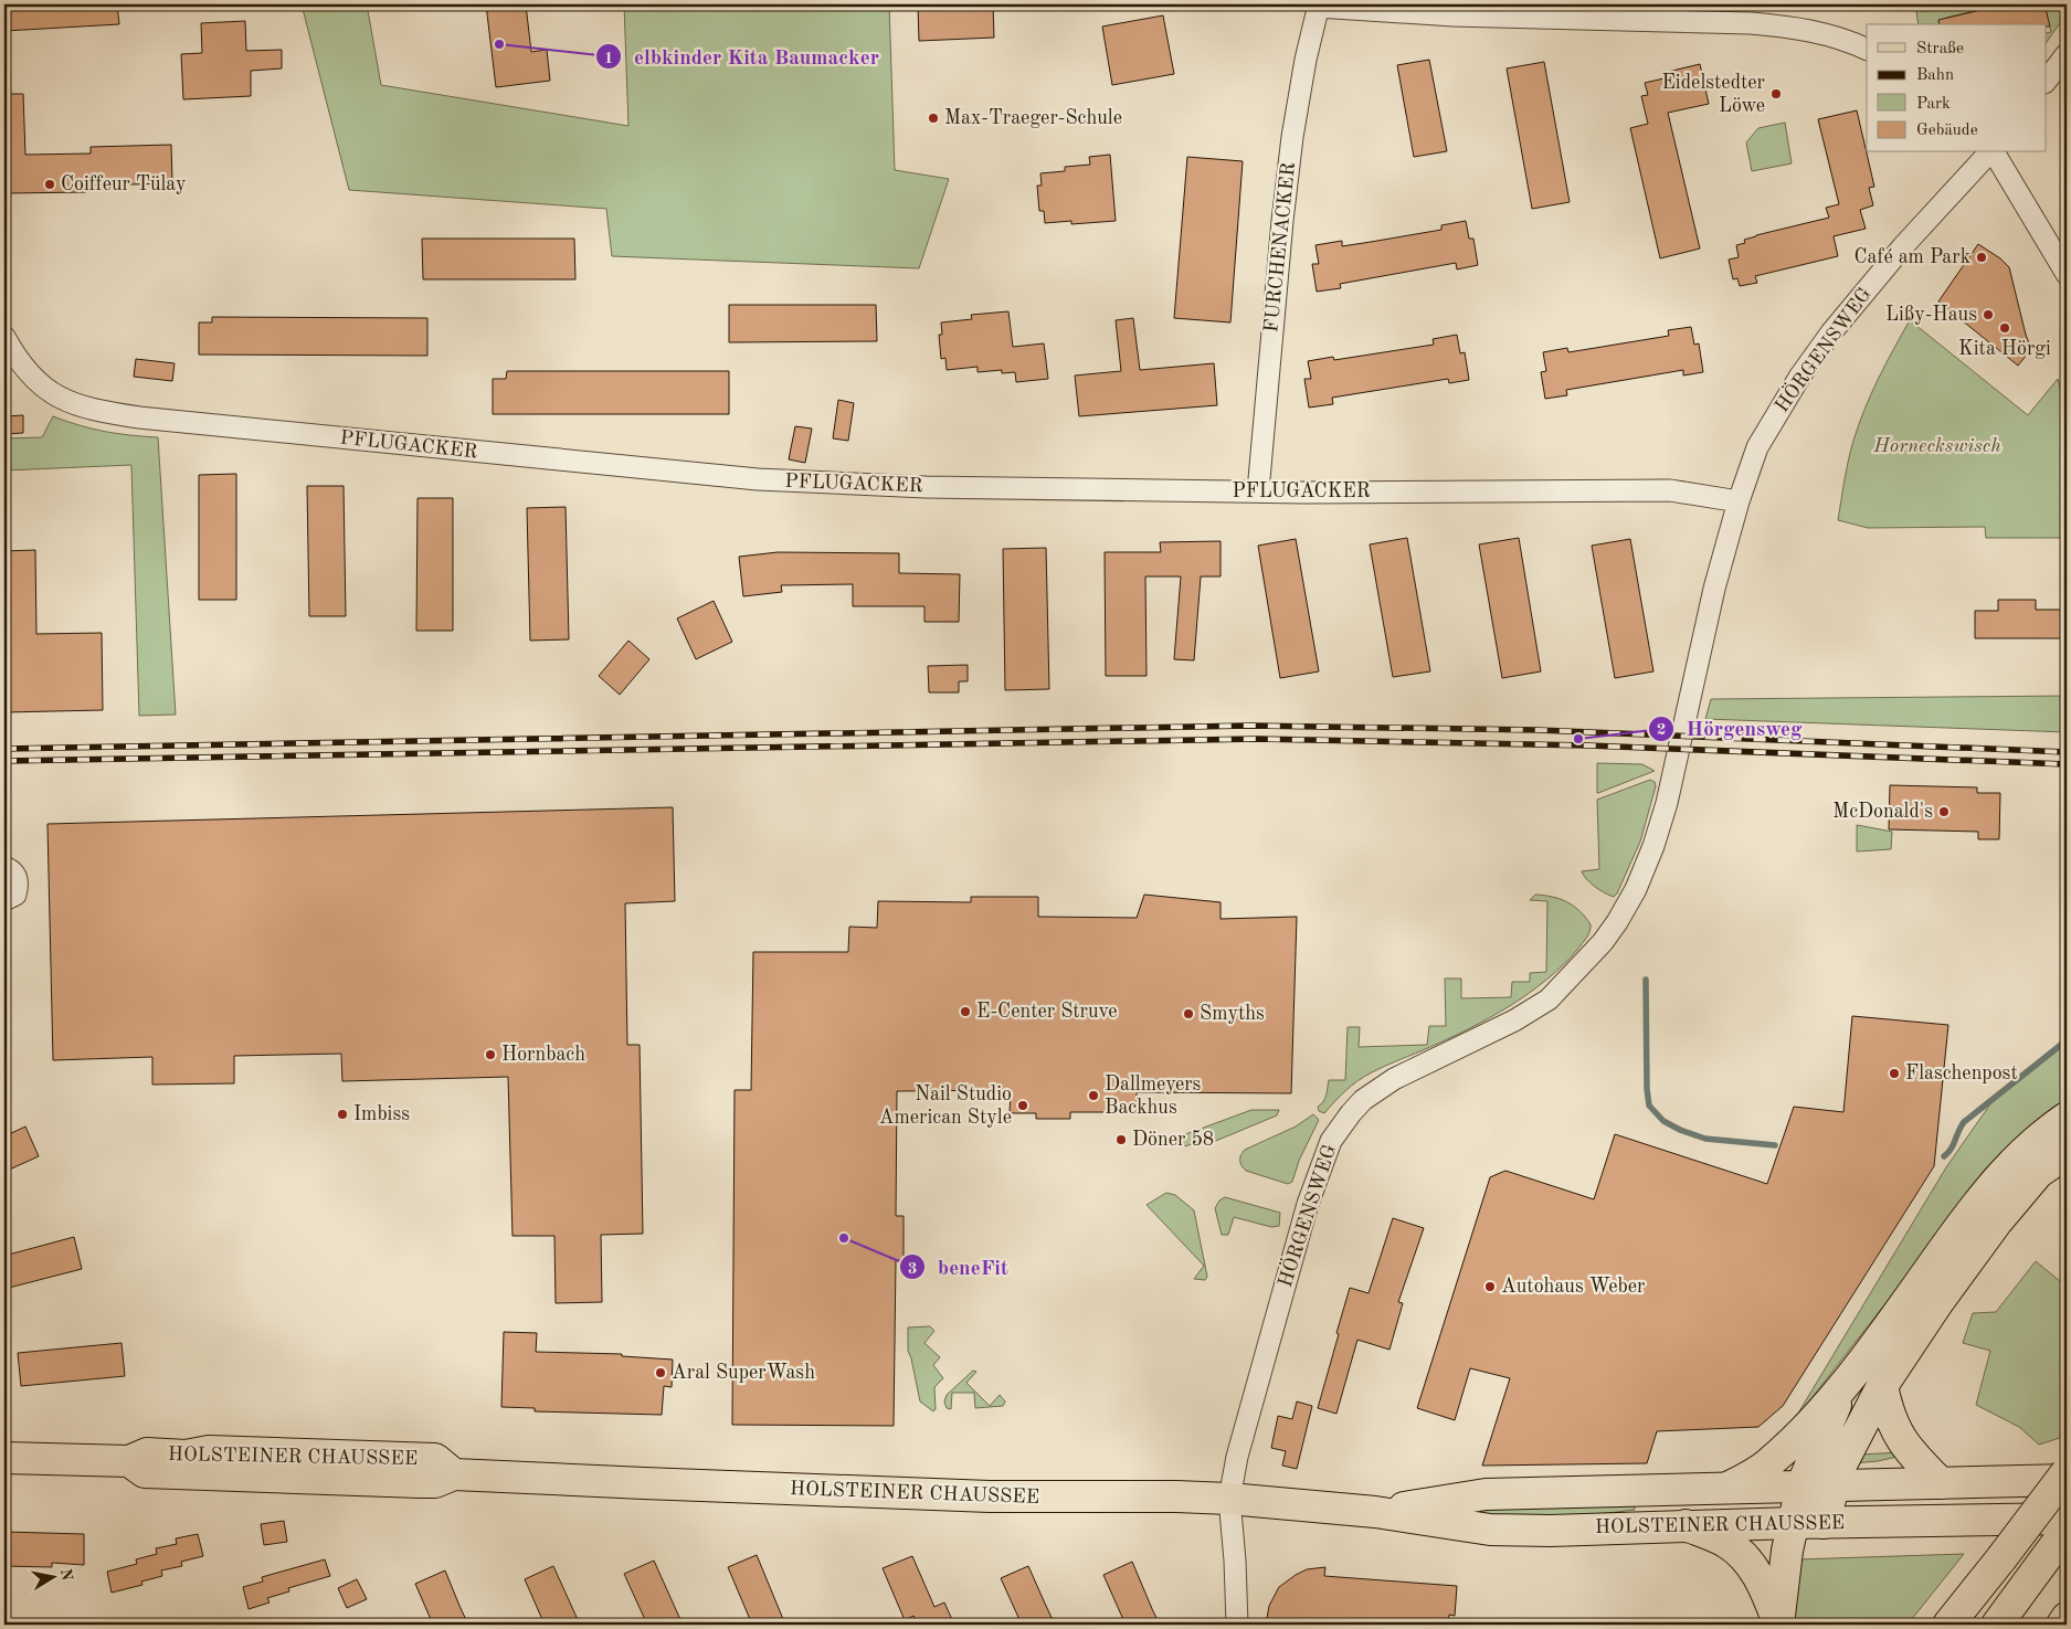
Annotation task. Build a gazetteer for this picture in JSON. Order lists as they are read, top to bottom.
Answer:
{
  "streets": {
    "main road": ["HOLSTEINER CHAUSSEE"],
    "street": ["FURCHENACKER", "HÖRGENSWEG", "PFLUGACKER"]
  },
  "crossings": [
    ["FURCHENACKER", "PFLUGACKER"],
    ["HÖRGENSWEG", "PFLUGACKER"],
    ["HÖRGENSWEG", "HOLSTEINER CHAUSSEE"]
  ],
  "parks": ["Horneckswisch"],
  "places": [
    "elbkinder Kita Baumacker",
    "Eidelstedter Löwe",
    "Max-Traeger-Schule",
    "Coiffeur Tülay",
    "Café am Park",
    "Lißy-Haus",
    "Kita Hörgi",
    "Hörgensweg",
    "McDonald's",
    "E-Center Struve",
    "Smyths",
    "Hornbach",
    "Flaschenpost",
    "Dallmeyers Backhus",
    "Nail Studio American Style",
    "Imbiss",
    "Döner 58",
    "beneFit",
    "Autohaus Weber",
    "Aral SuperWash"
  ],
  "legend": [
    "Straße",
    "Bahn",
    "Park",
    "Gebäude"
  ],
  "north": "right"
}
